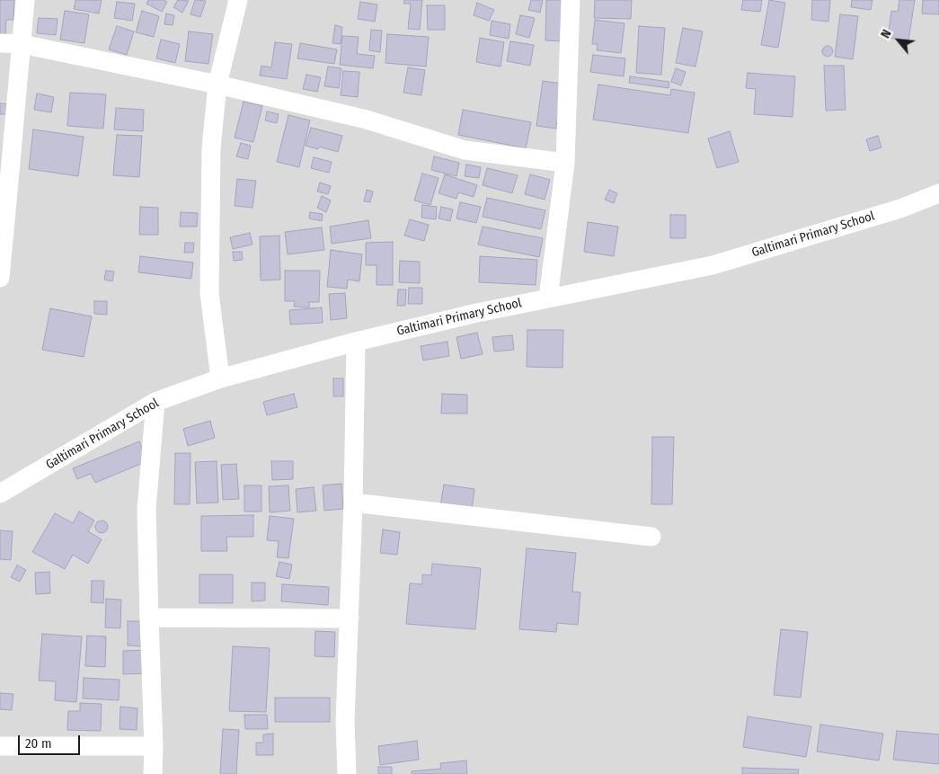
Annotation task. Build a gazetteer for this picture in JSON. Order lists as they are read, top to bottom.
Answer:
{
  "streets": {
    "street": ["Galtimari Primary School"]
  },
  "scale_bar": "20 m",
  "north": "top left"
}
